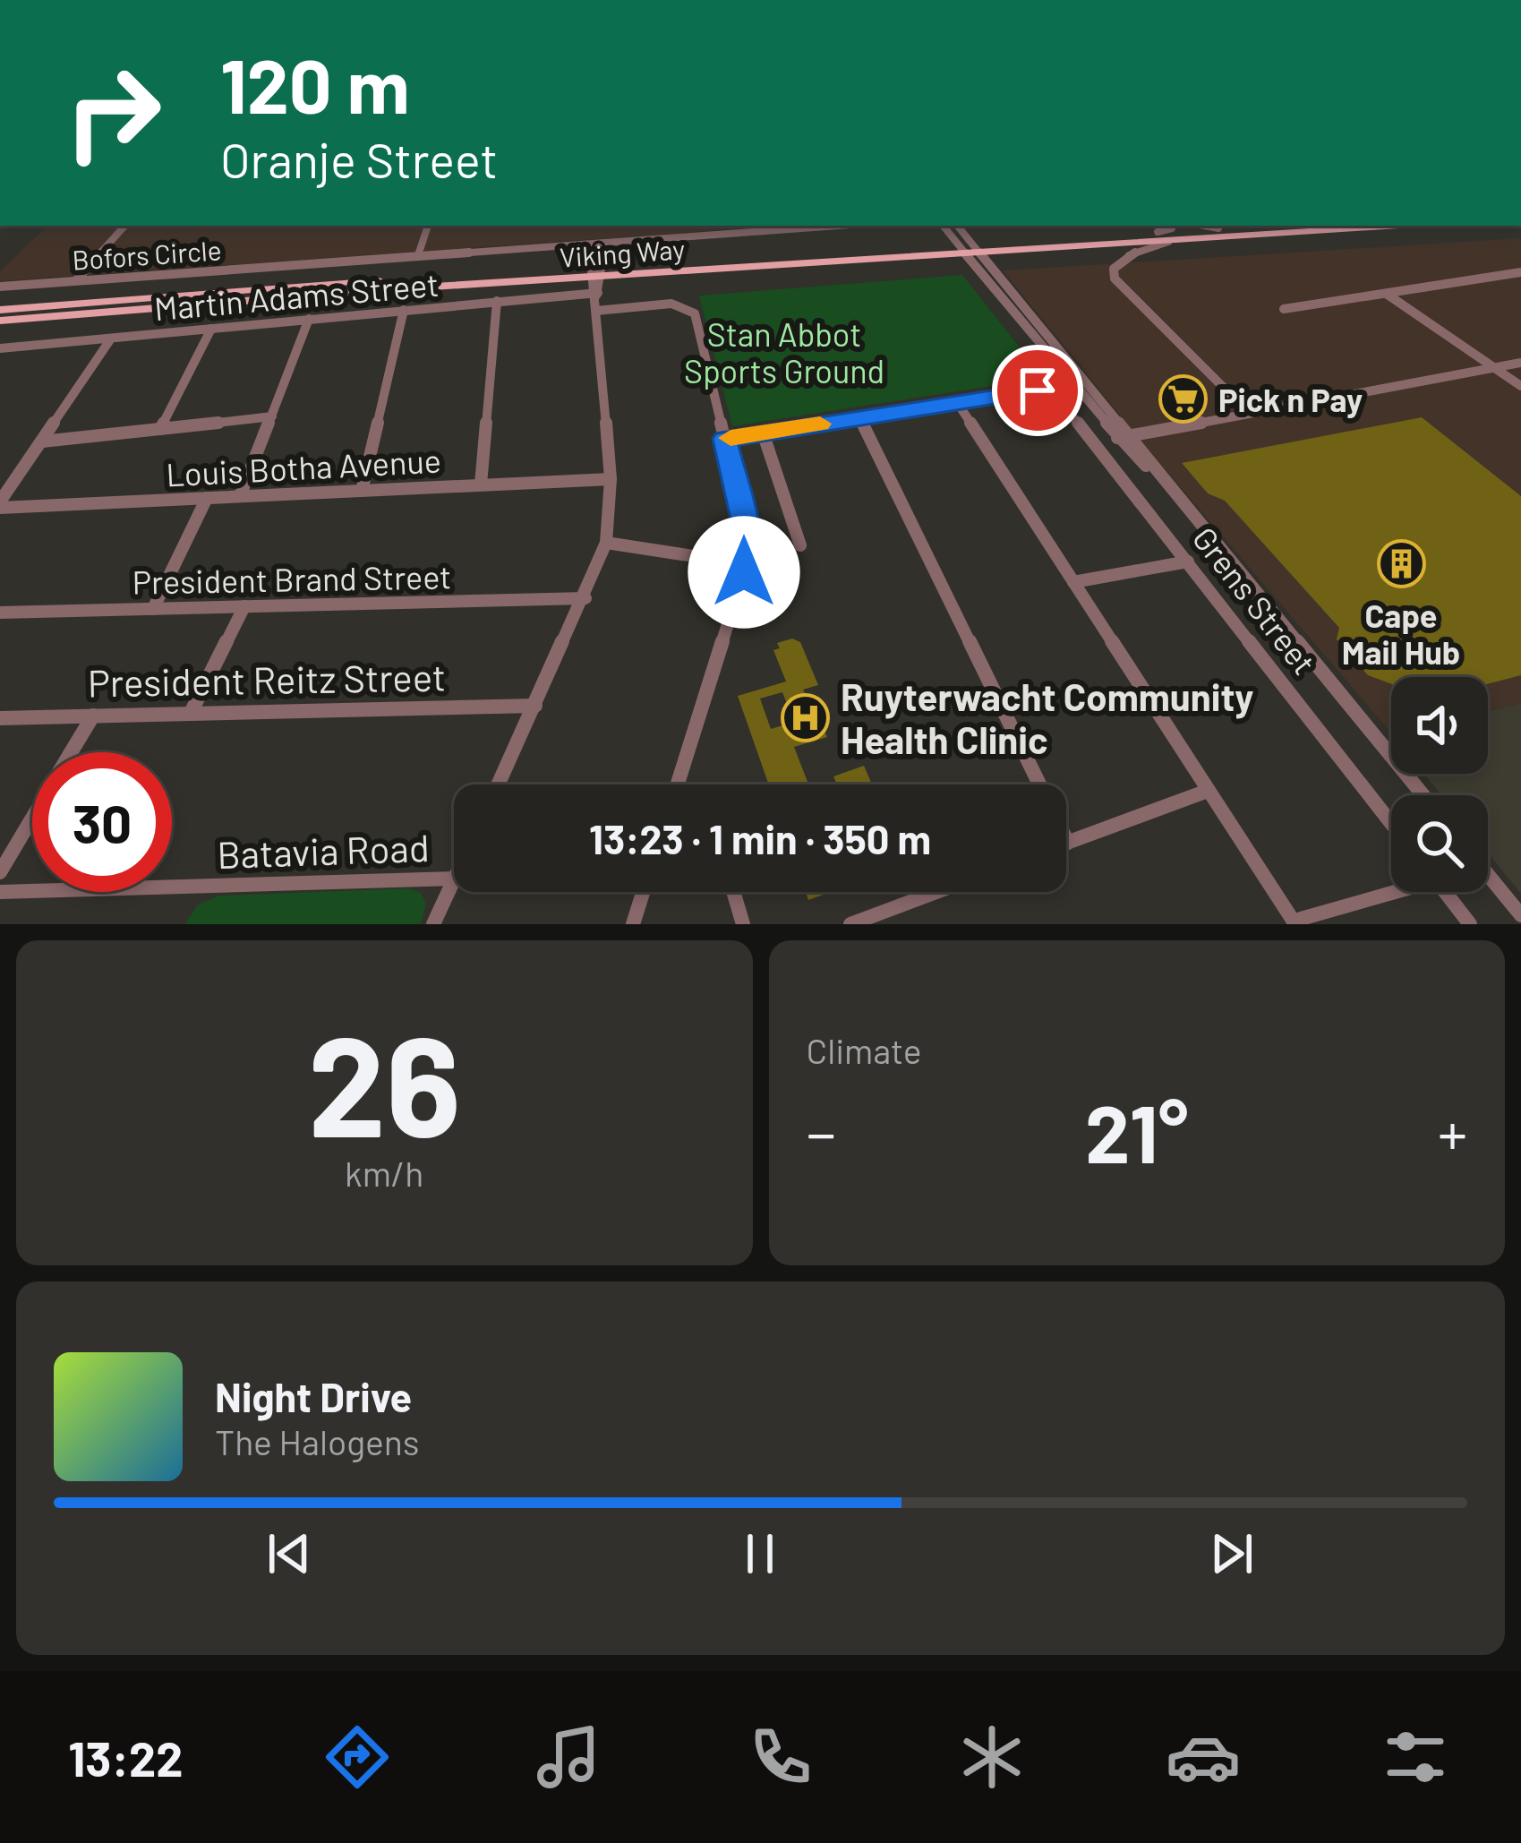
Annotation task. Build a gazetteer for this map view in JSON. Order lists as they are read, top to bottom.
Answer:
{
  "streets": {
    "main road": ["Viking Way"],
    "street": [
      "Bofors Circle",
      "Martin Adams Street",
      "Louis Botha Avenue",
      "President Brand Street",
      "Grens Street",
      "President Reitz Street",
      "Batavia Road"
    ]
  },
  "crossings": [
    ["Viking Way", "Bofors Circle"]
  ],
  "parks": ["Stan Abbot Sports Ground"],
  "places": {
    "supermarket": ["Pick n Pay"],
    "building": ["Cape Mail Hub"],
    "hospital": ["Ruyterwacht Community Health Clinic"]
  },
  "page": {
    "turn": ["120 m", "Oranje Street"],
    "limit": "30",
    "trip": "13:23 · 1 min · 350 m",
    "tile": [
      ["26", "km/h"],
      "Climate"
    ],
    "heat": ["−", "21°", "+"],
    "song": ["Night Drive", "The Halogens"],
    "tabs": "13:22"
  }
}
